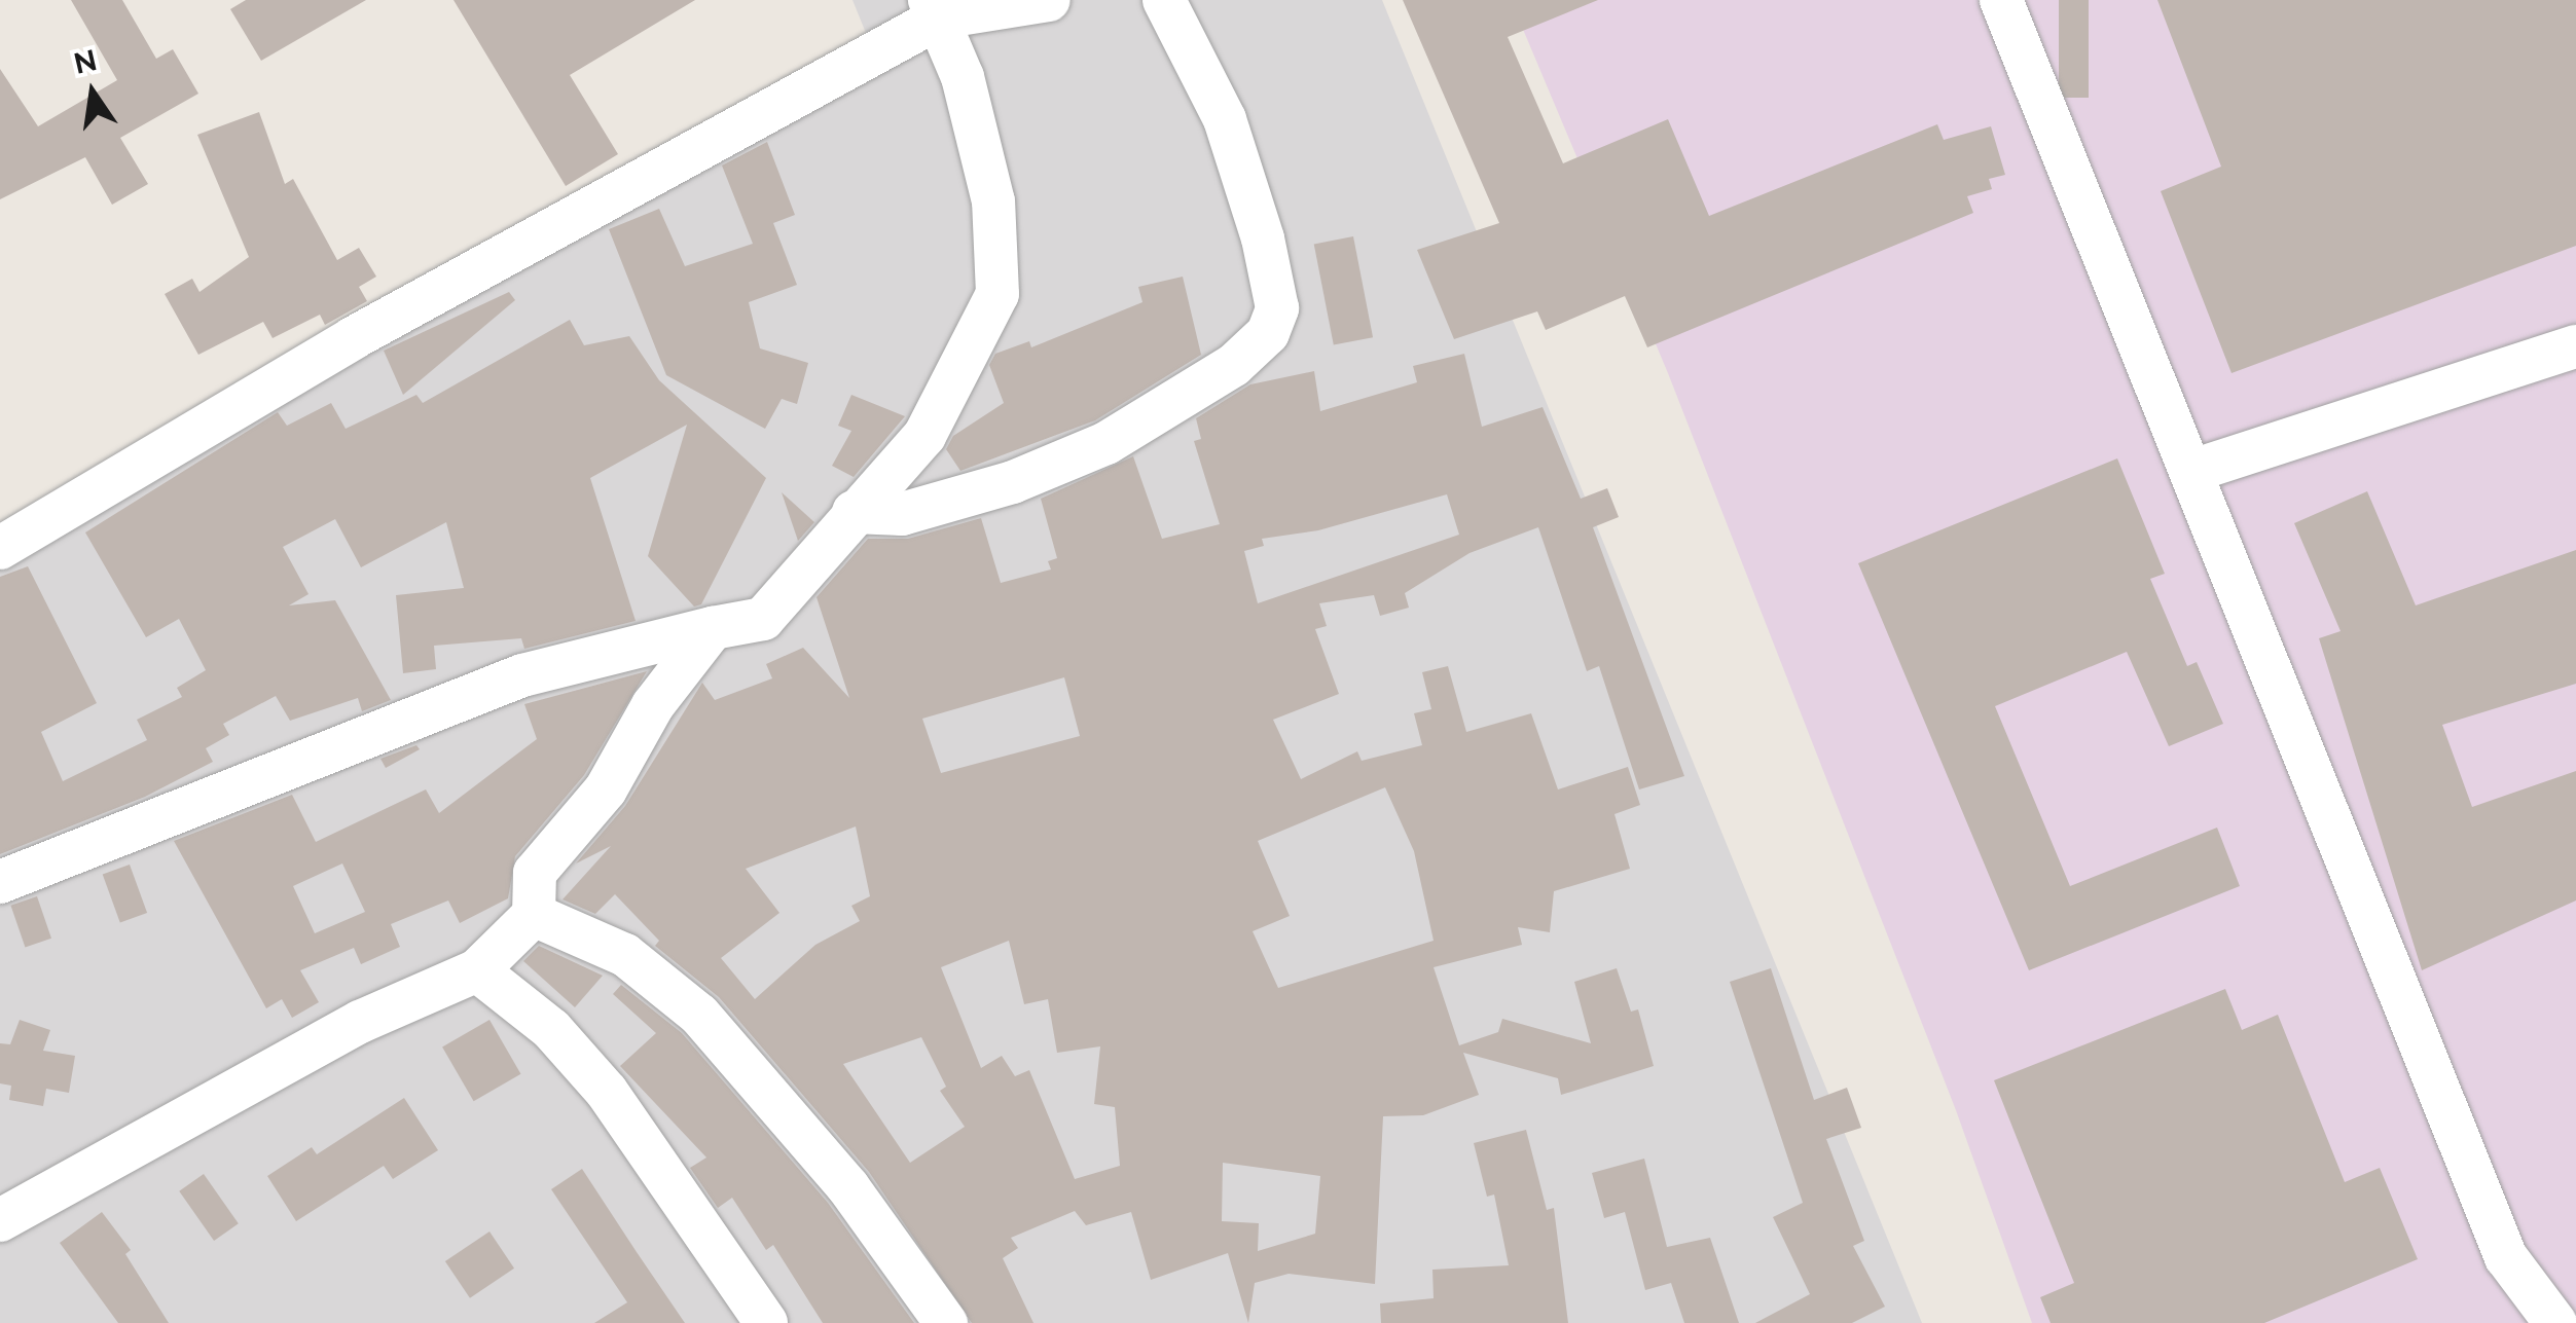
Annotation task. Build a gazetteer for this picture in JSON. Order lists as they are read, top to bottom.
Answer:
{
  "north": "top"
}
